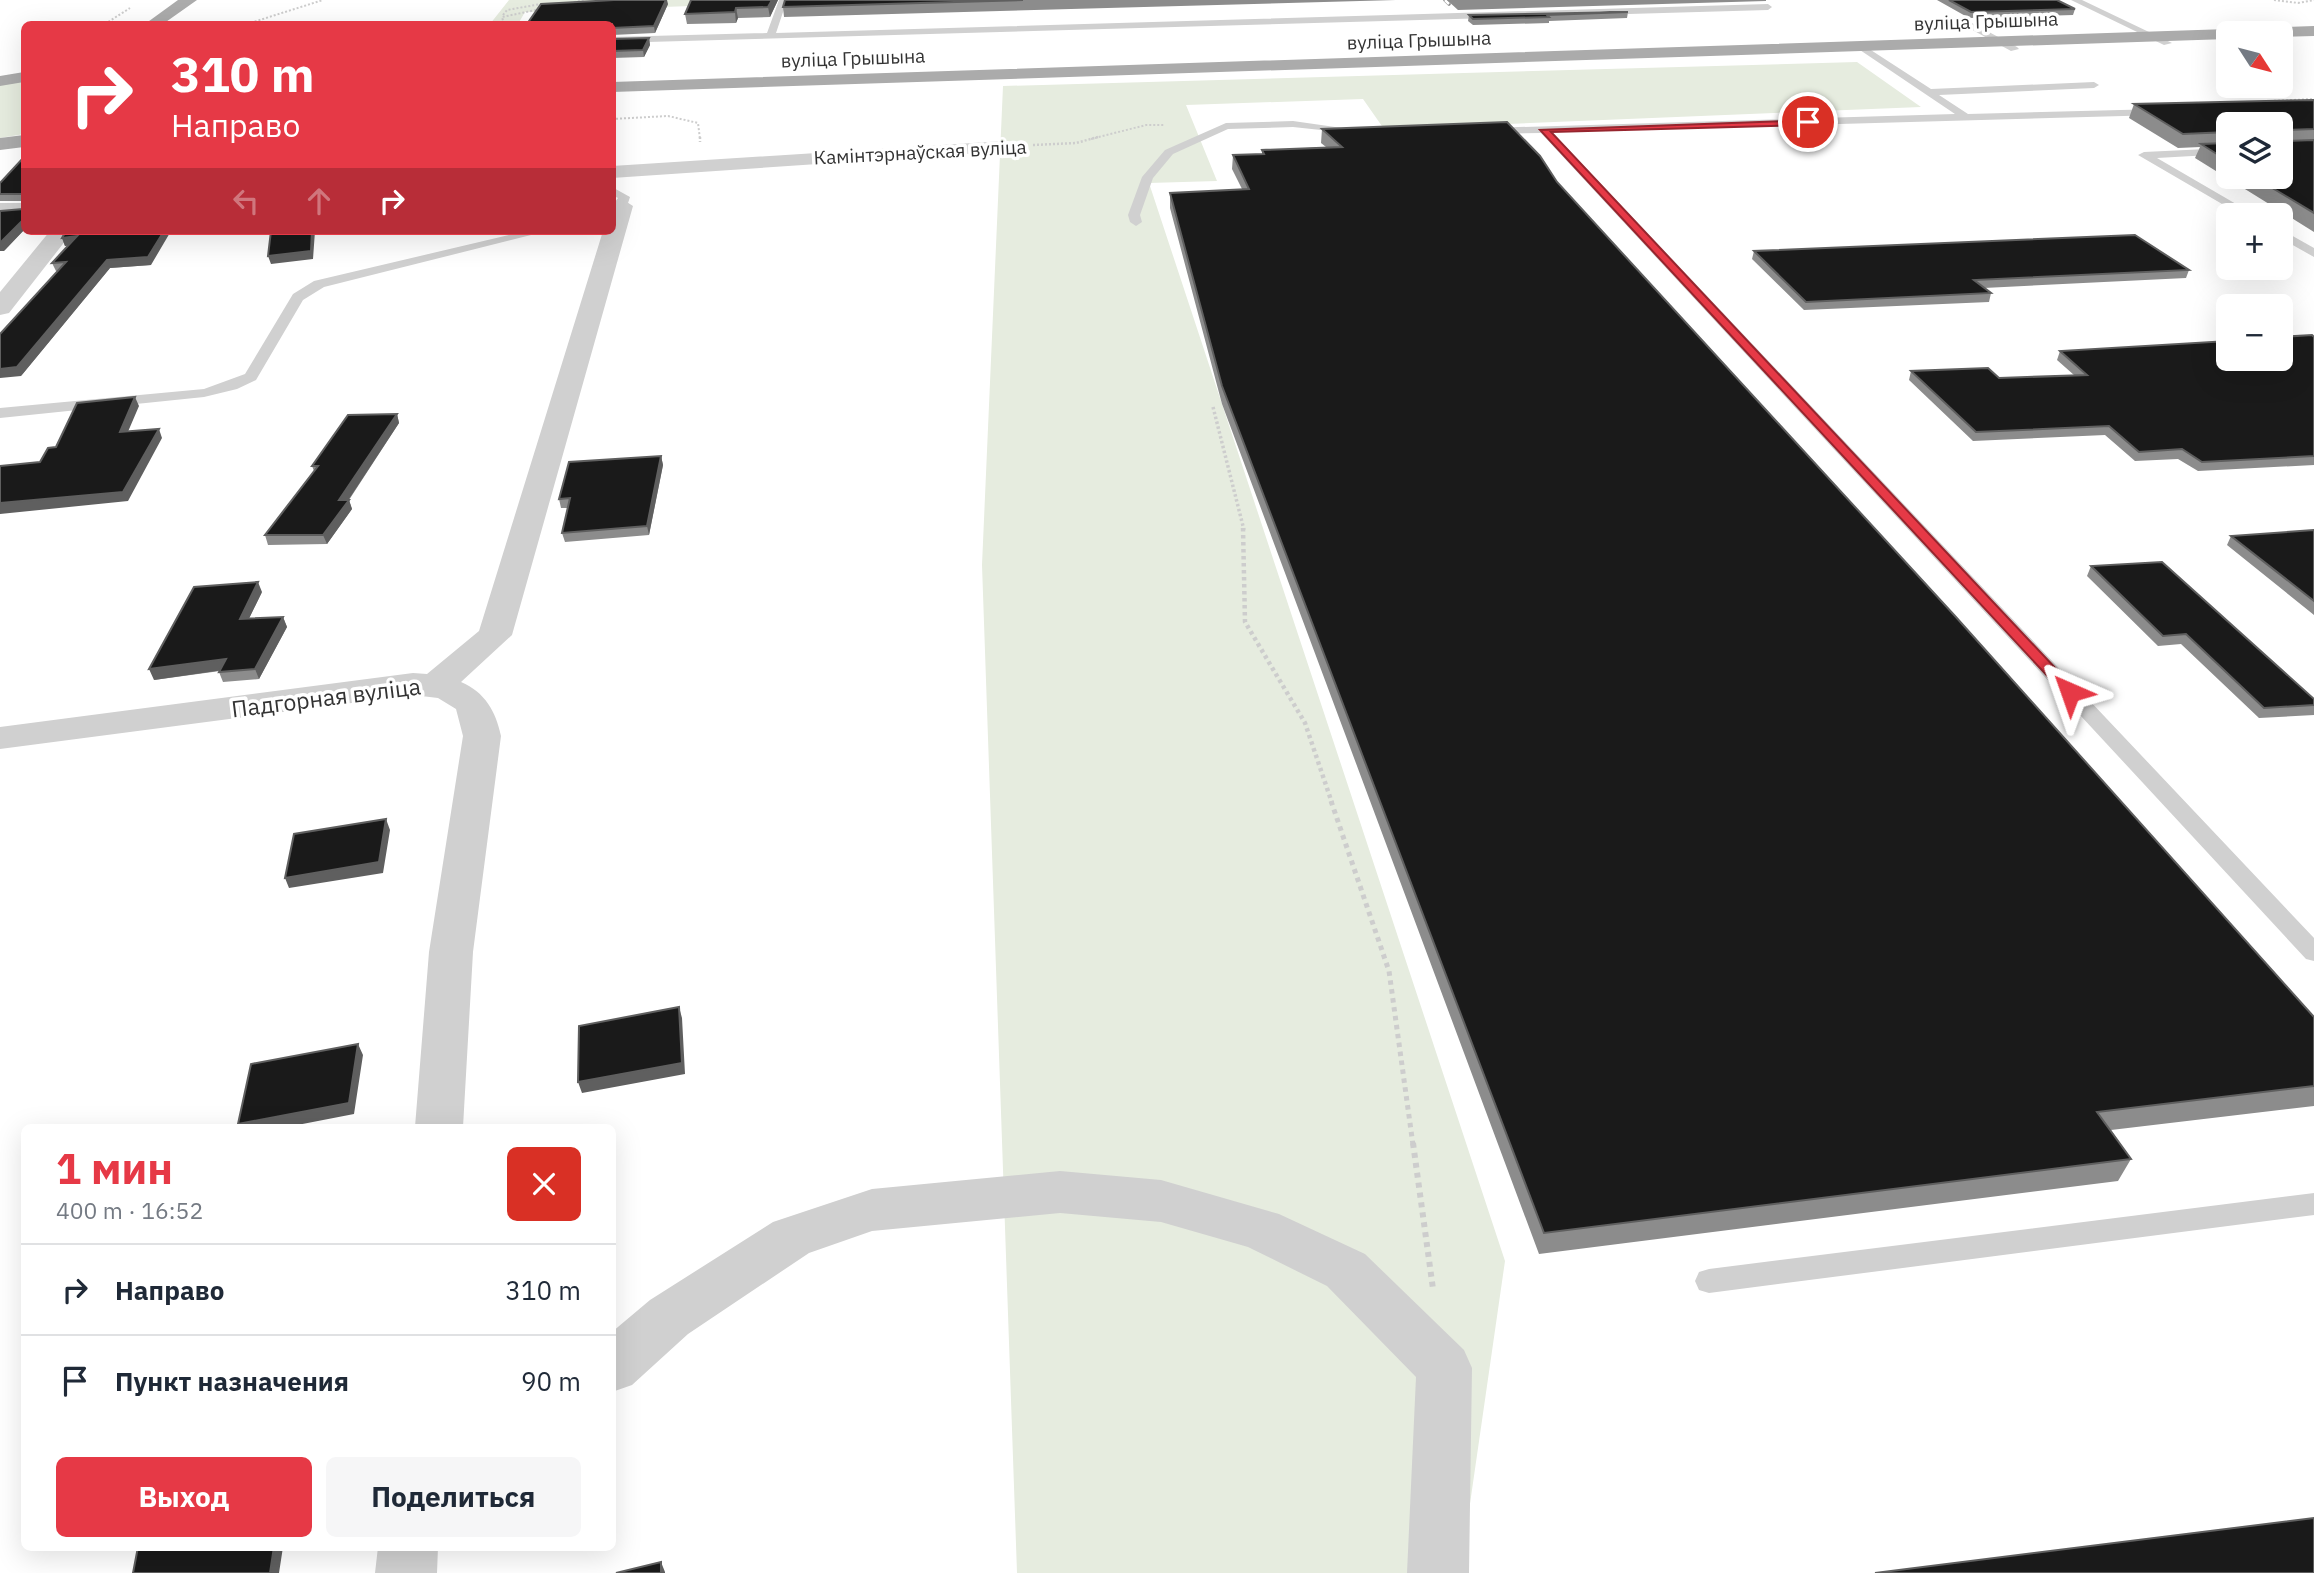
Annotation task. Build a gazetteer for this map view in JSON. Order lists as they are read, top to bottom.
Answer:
{
  "streets": {
    "main road": ["вуліца Грышына"],
    "street": ["Камінтэрнаўская вуліца", "Падгорная вуліца"]
  },
  "north": "bottom right",
  "page": {
    "map_buttons": ["+", "−"],
    "turn": ["310 m", "Направо"],
    "heading": ["1 мин", "400 m · 16:52"],
    "list": [
      {
        "name": "Направо",
        "value": "310 m"
      },
      {
        "name": "Пункт назначения",
        "value": "90 m"
      }
    ],
    "buttons": ["Выход", "Поделиться"]
  }
}
